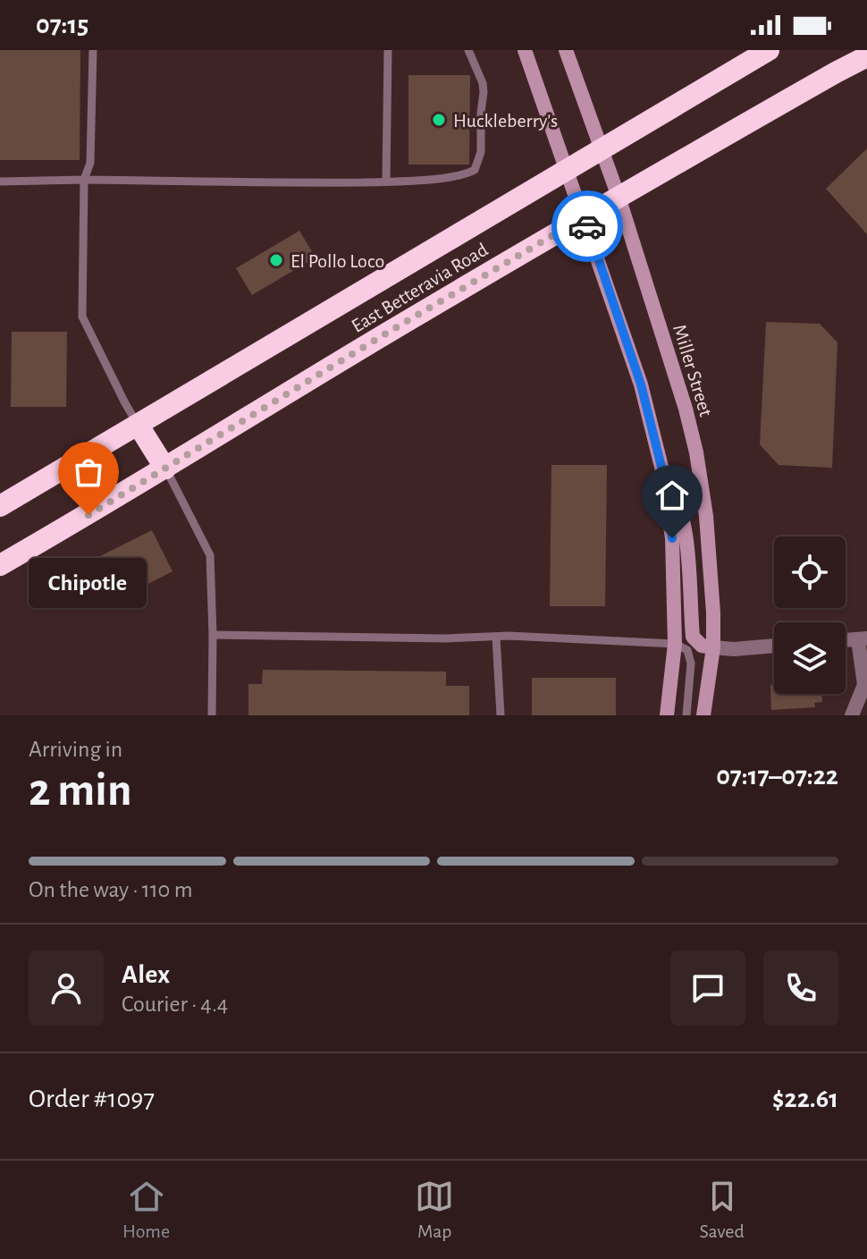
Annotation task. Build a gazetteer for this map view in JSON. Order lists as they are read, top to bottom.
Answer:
{
  "streets": {
    "highway": ["East Betteravia Road"],
    "street": ["Miller Street"]
  },
  "crossings": [
    ["East Betteravia Road", "Miller Street"]
  ],
  "places": ["Huckleberry's", "El Pollo Loco", "Chipotle"],
  "page": {
    "status": "07:15",
    "bubble": "Chipotle",
    "heading": ["2 min", "Arriving in", "07:17–07:22"],
    "panel": [
      "Alex",
      "Courier · 4.4",
      "Order #1097",
      "$22.61"
    ],
    "bar": "On the way · 110 m",
    "tabs": ["Home", "Map", "Saved"]
  }
}
